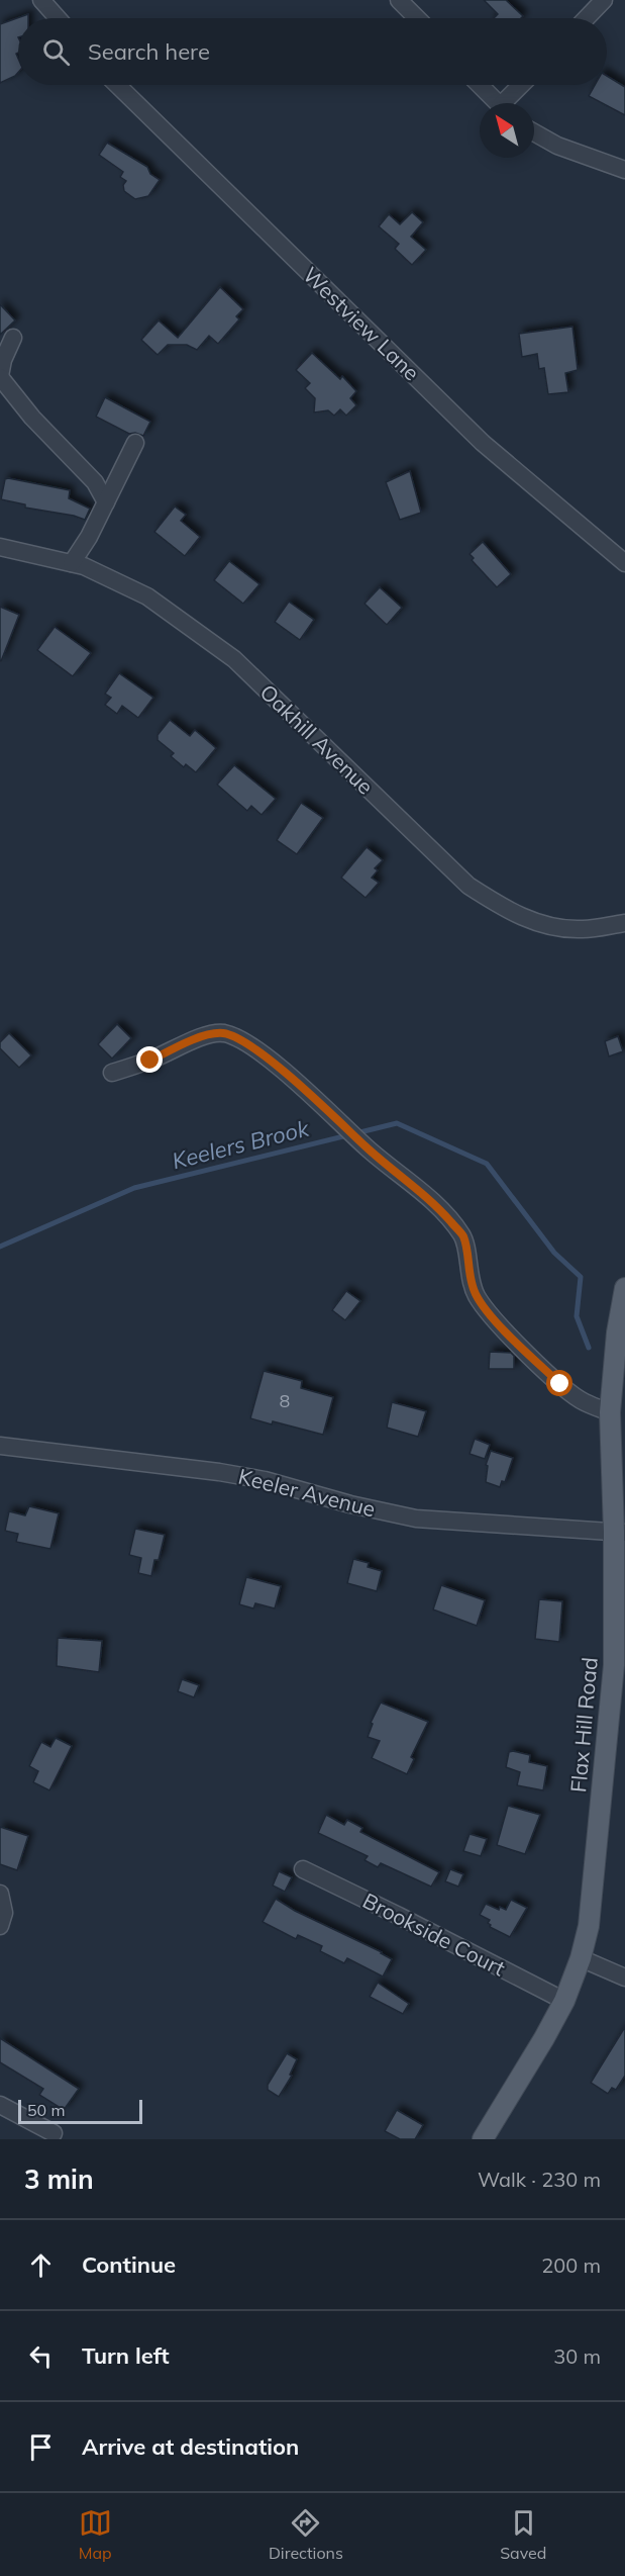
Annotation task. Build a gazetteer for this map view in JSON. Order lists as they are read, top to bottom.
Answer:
{
  "streets": {
    "main road": ["Flax Hill Road"],
    "street": [
      "Westview Lane",
      "Oakhill Avenue",
      "Keeler Avenue",
      "Brookside Court"
    ]
  },
  "crossings": [
    ["Keeler Avenue", "Flax Hill Road"],
    ["Flax Hill Road", "Brookside Court"]
  ],
  "water": ["Keelers Brook"],
  "house_numbers": ["8"],
  "scale_bar": "50 m",
  "north": "top left",
  "page": {
    "search": "Search here",
    "scale": "50 m",
    "heading": ["3 min", "Walk · 230 m"],
    "list": [
      ["Continue", "200 m"],
      ["Turn left", "30 m"],
      "Arrive at destination"
    ],
    "nav": ["Map", "Directions", "Saved"]
  }
}
